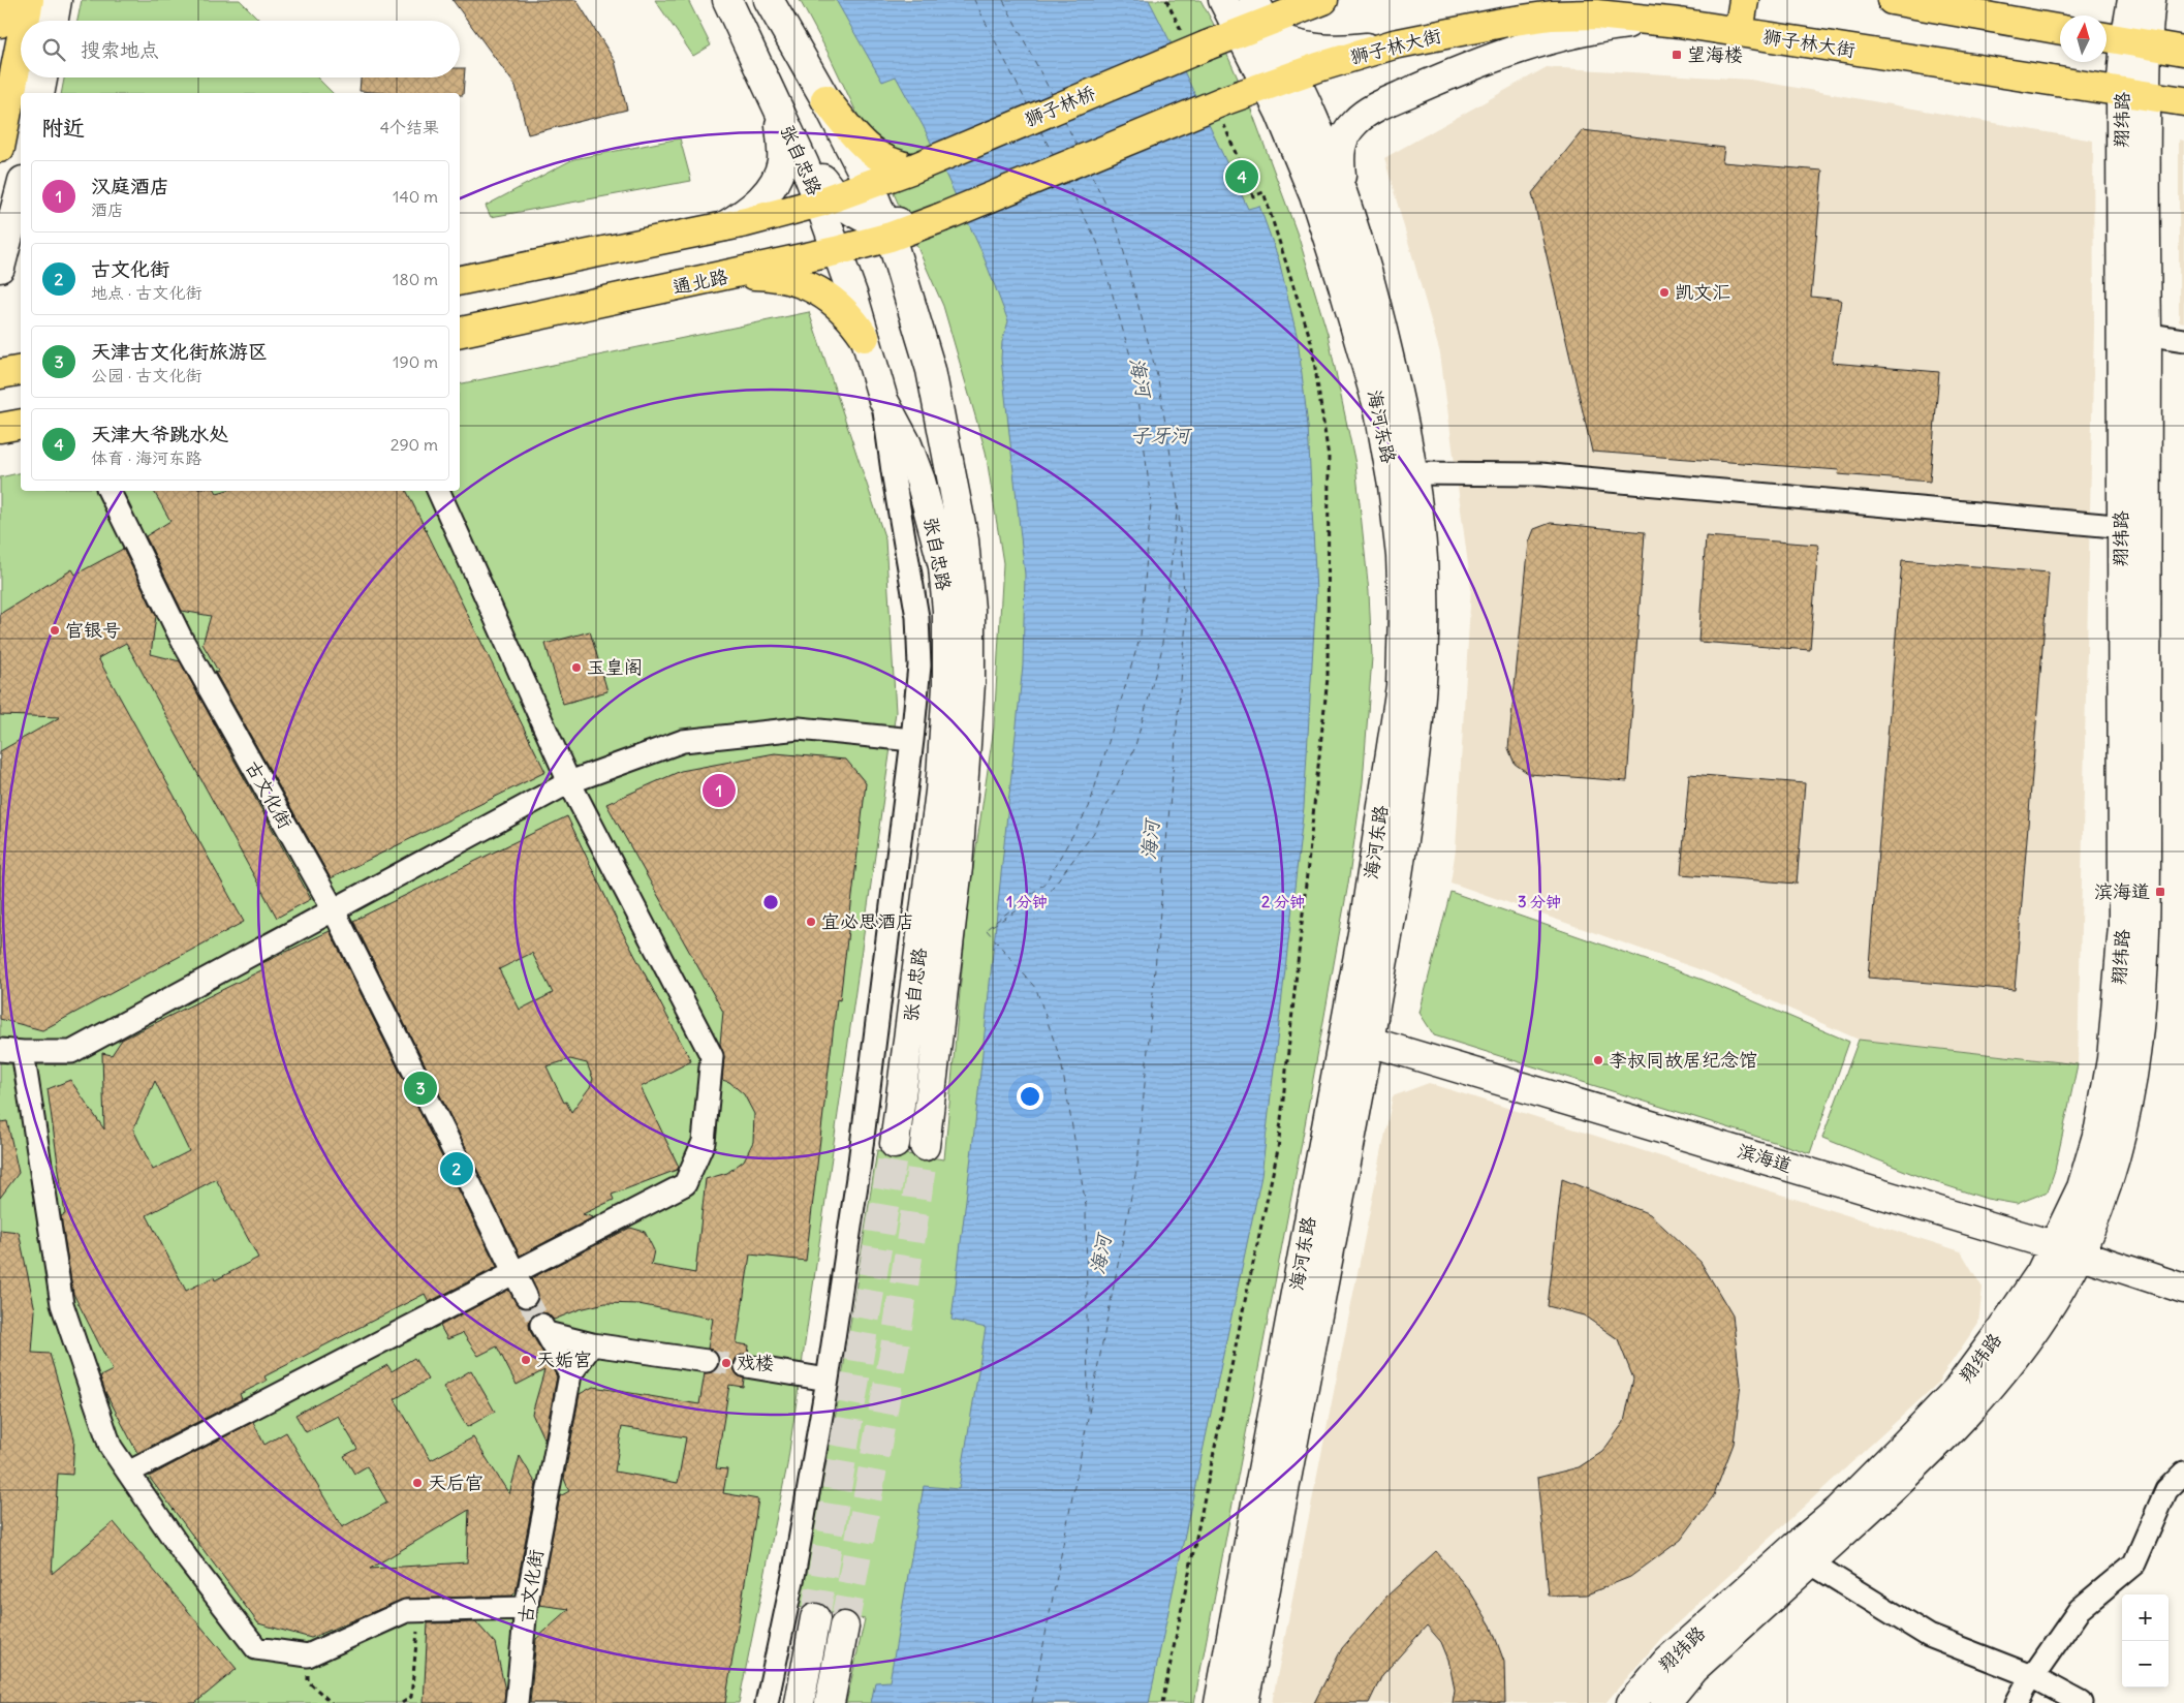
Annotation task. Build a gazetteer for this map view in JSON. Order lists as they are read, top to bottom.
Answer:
{
  "streets": {
    "main road": ["狮子林大街", "狮子林桥", "通北路"],
    "street": [
      "翔纬路",
      "张自忠路",
      "海河东路",
      "古文化街",
      "滨海道"
    ]
  },
  "crossings": [
    ["狮子林大街", "翔纬路"],
    ["狮子林大街", "通北路"],
    ["狮子林大街", "海河东路"],
    ["翔纬路", "滨海道"],
    ["张自忠路", "通北路"],
    ["海河东路", "滨海道"]
  ],
  "water": ["海河", "子牙河"],
  "places": {
    "transit": ["望海楼", "滨海道"],
    "other": [
      "凯文汇",
      "官银号",
      "玉皇阁",
      "宜必思酒店",
      "李叔同故居纪念馆",
      "天姤宮",
      "戏楼",
      "天后官"
    ]
  },
  "north": "top",
  "page": {
    "search": "搜索地点",
    "heading": ["附近", "4个结果"],
    "pins": [
      "4",
      "1",
      "3",
      "2"
    ],
    "list": [
      {
        "mark": "1",
        "name": "汉庭酒店",
        "note": "酒店",
        "value": "140 m"
      },
      {
        "mark": "2",
        "name": "古文化街",
        "note": "地点 · 古文化街",
        "value": "180 m"
      },
      {
        "mark": "3",
        "name": "天津古文化街旅游区",
        "note": "公园 · 古文化街",
        "value": "190 m"
      },
      {
        "mark": "4",
        "name": "天津大爷跳水处",
        "note": "体育 · 海河东路",
        "value": "290 m"
      }
    ],
    "map_buttons": ["+", "−"]
  },
  "rings": ["1 分钟", "2 分钟", "3 分钟"]
}
